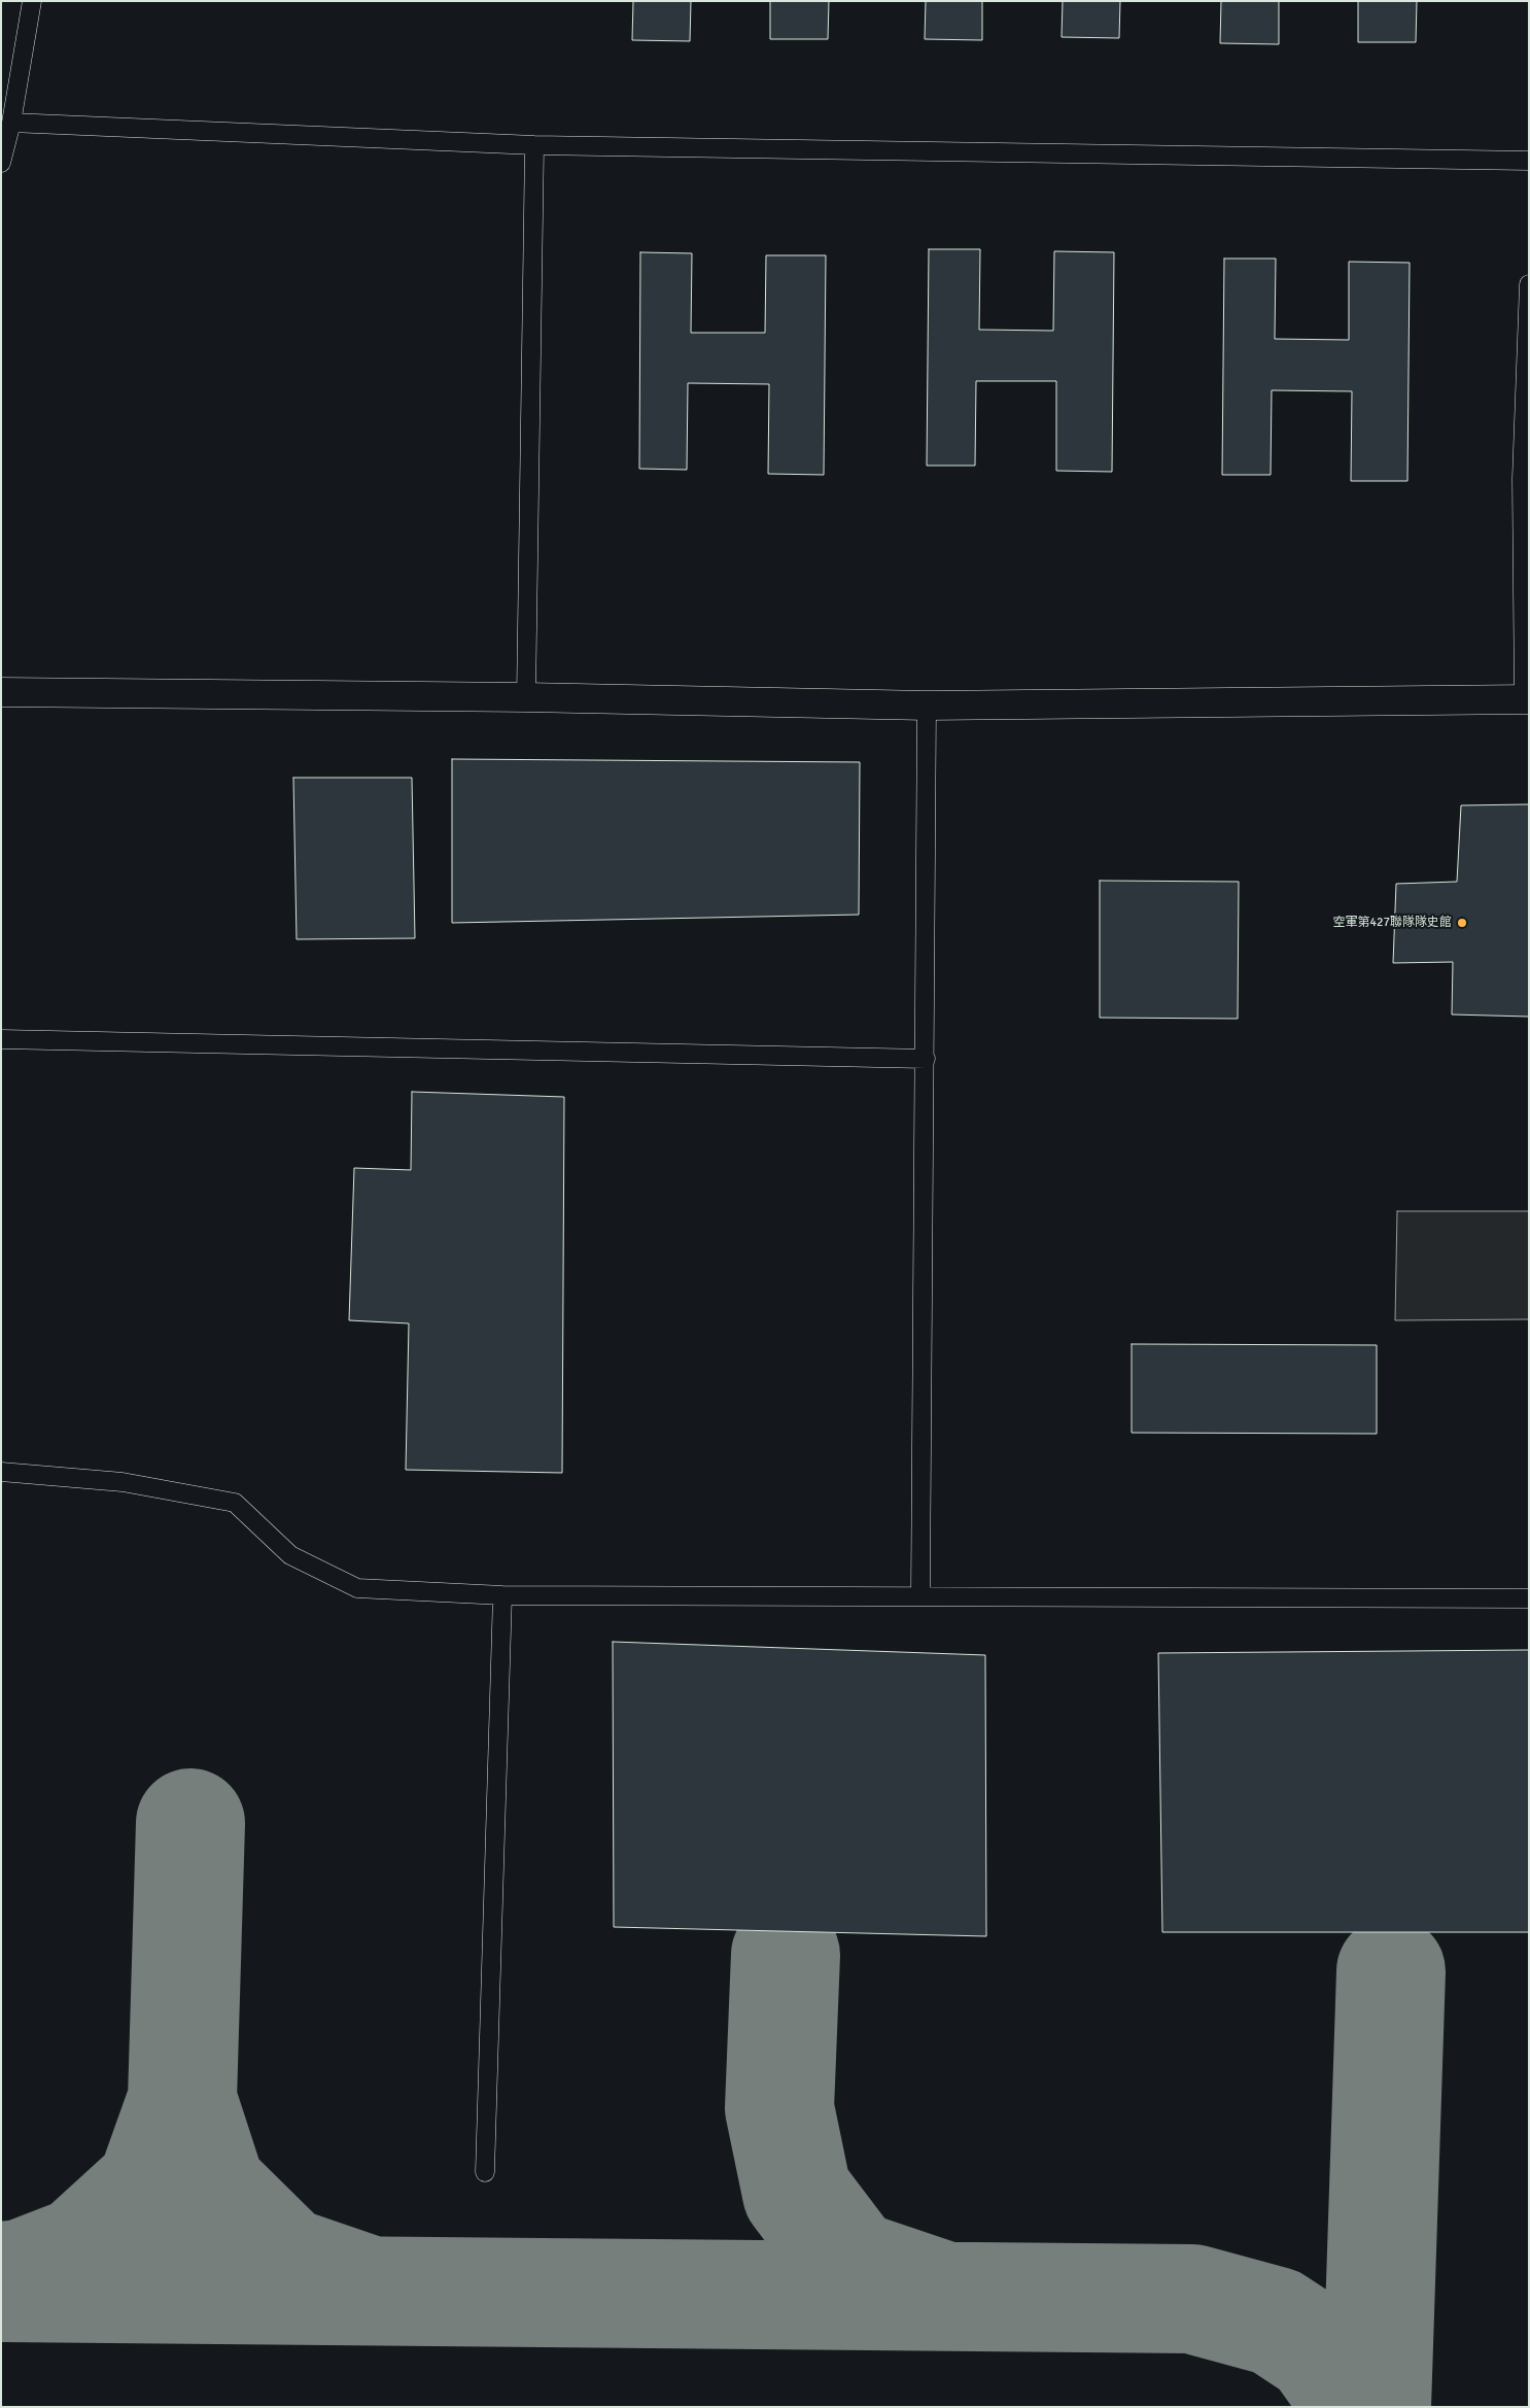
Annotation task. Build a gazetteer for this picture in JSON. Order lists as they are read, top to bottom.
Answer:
{
  "places": ["空軍第427聯隊隊史館"]
}
